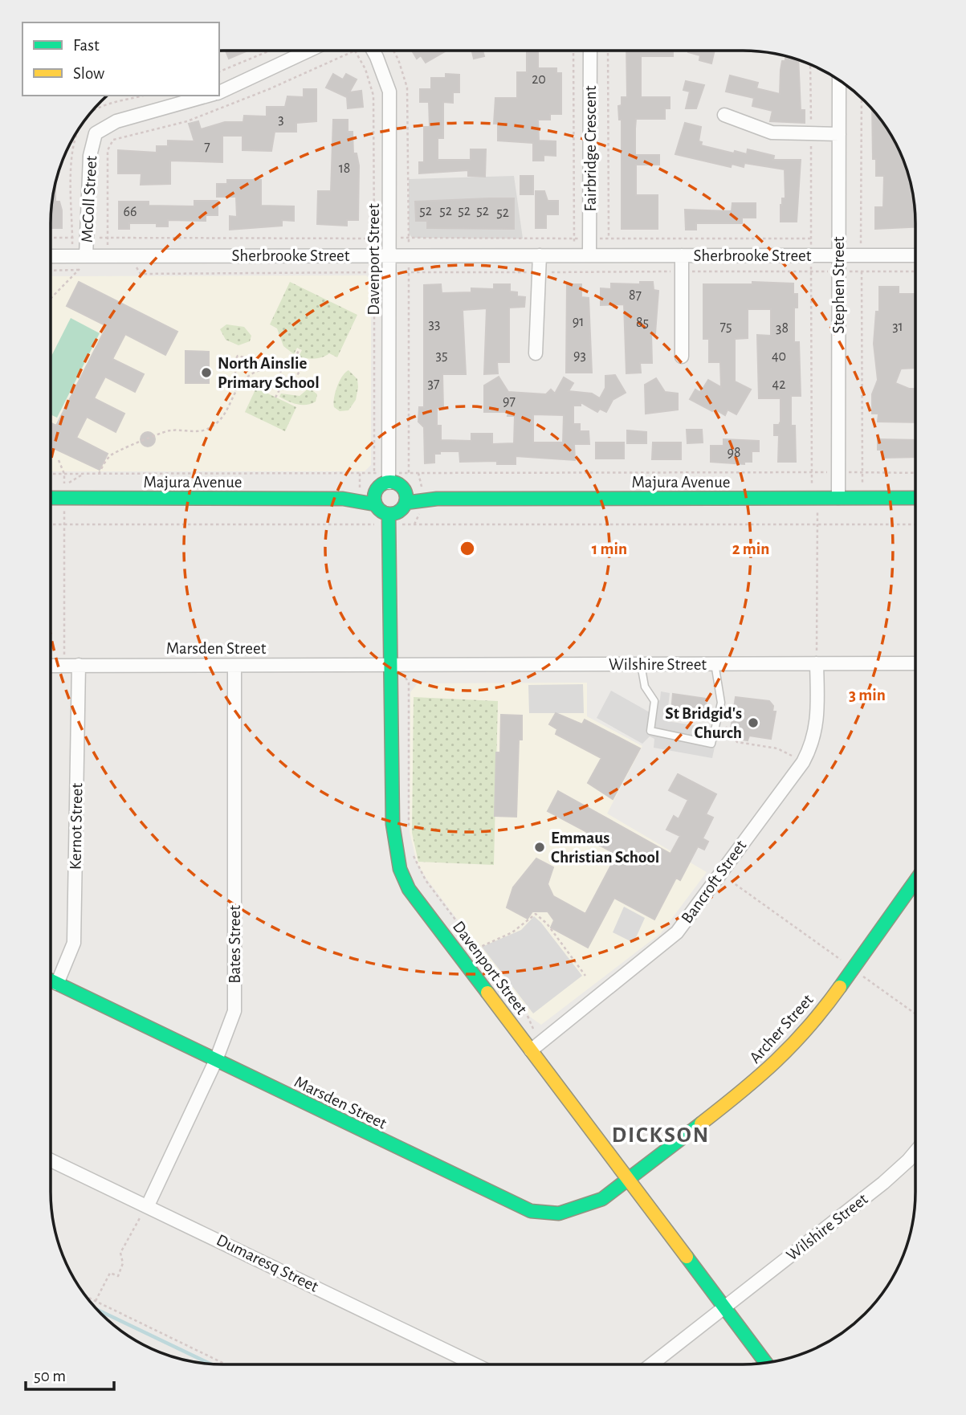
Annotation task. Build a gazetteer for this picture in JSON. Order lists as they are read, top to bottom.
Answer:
{
  "streets": {
    "street": [
      "Fairbridge Crescent",
      "McColl Street",
      "Sherbrooke Street",
      "Davenport Street",
      "Stephen Street",
      "Majura Avenue",
      "Marsden Street",
      "Wilshire Street",
      "Kernot Street",
      "Bancroft Street",
      "Bates Street",
      "Archer Street",
      "Dumaresq Street"
    ]
  },
  "crossings": [
    ["Fairbridge Crescent", "Sherbrooke Street"],
    ["McColl Street", "Sherbrooke Street"],
    ["Sherbrooke Street", "Davenport Street"],
    ["Sherbrooke Street", "Stephen Street"],
    ["Davenport Street", "Majura Avenue"],
    ["Davenport Street", "Marsden Street"],
    ["Davenport Street", "Wilshire Street"],
    ["Davenport Street", "Bancroft Street"],
    ["Davenport Street", "Archer Street"],
    ["Stephen Street", "Majura Avenue"],
    ["Marsden Street", "Wilshire Street"],
    ["Marsden Street", "Kernot Street"],
    ["Marsden Street", "Bates Street"],
    ["Marsden Street", "Archer Street"],
    ["Wilshire Street", "Bancroft Street"],
    ["Bates Street", "Dumaresq Street"]
  ],
  "districts": ["DICKSON"],
  "places": ["North Ainslie Primary School", "St Bridgid's Church", "Emmaus Christian School"],
  "house_numbers": [
    "20",
    "3",
    "7",
    "18",
    "52",
    "52",
    "52",
    "52",
    "66",
    "52",
    "87",
    "91",
    "85",
    "33",
    "75",
    "31",
    "38",
    "35",
    "93",
    "40",
    "37",
    "42",
    "97",
    "98"
  ],
  "legend": ["Fast", "Slow"],
  "scale_bar": "50 m",
  "rings": ["1 min", "2 min", "3 min"]
}
